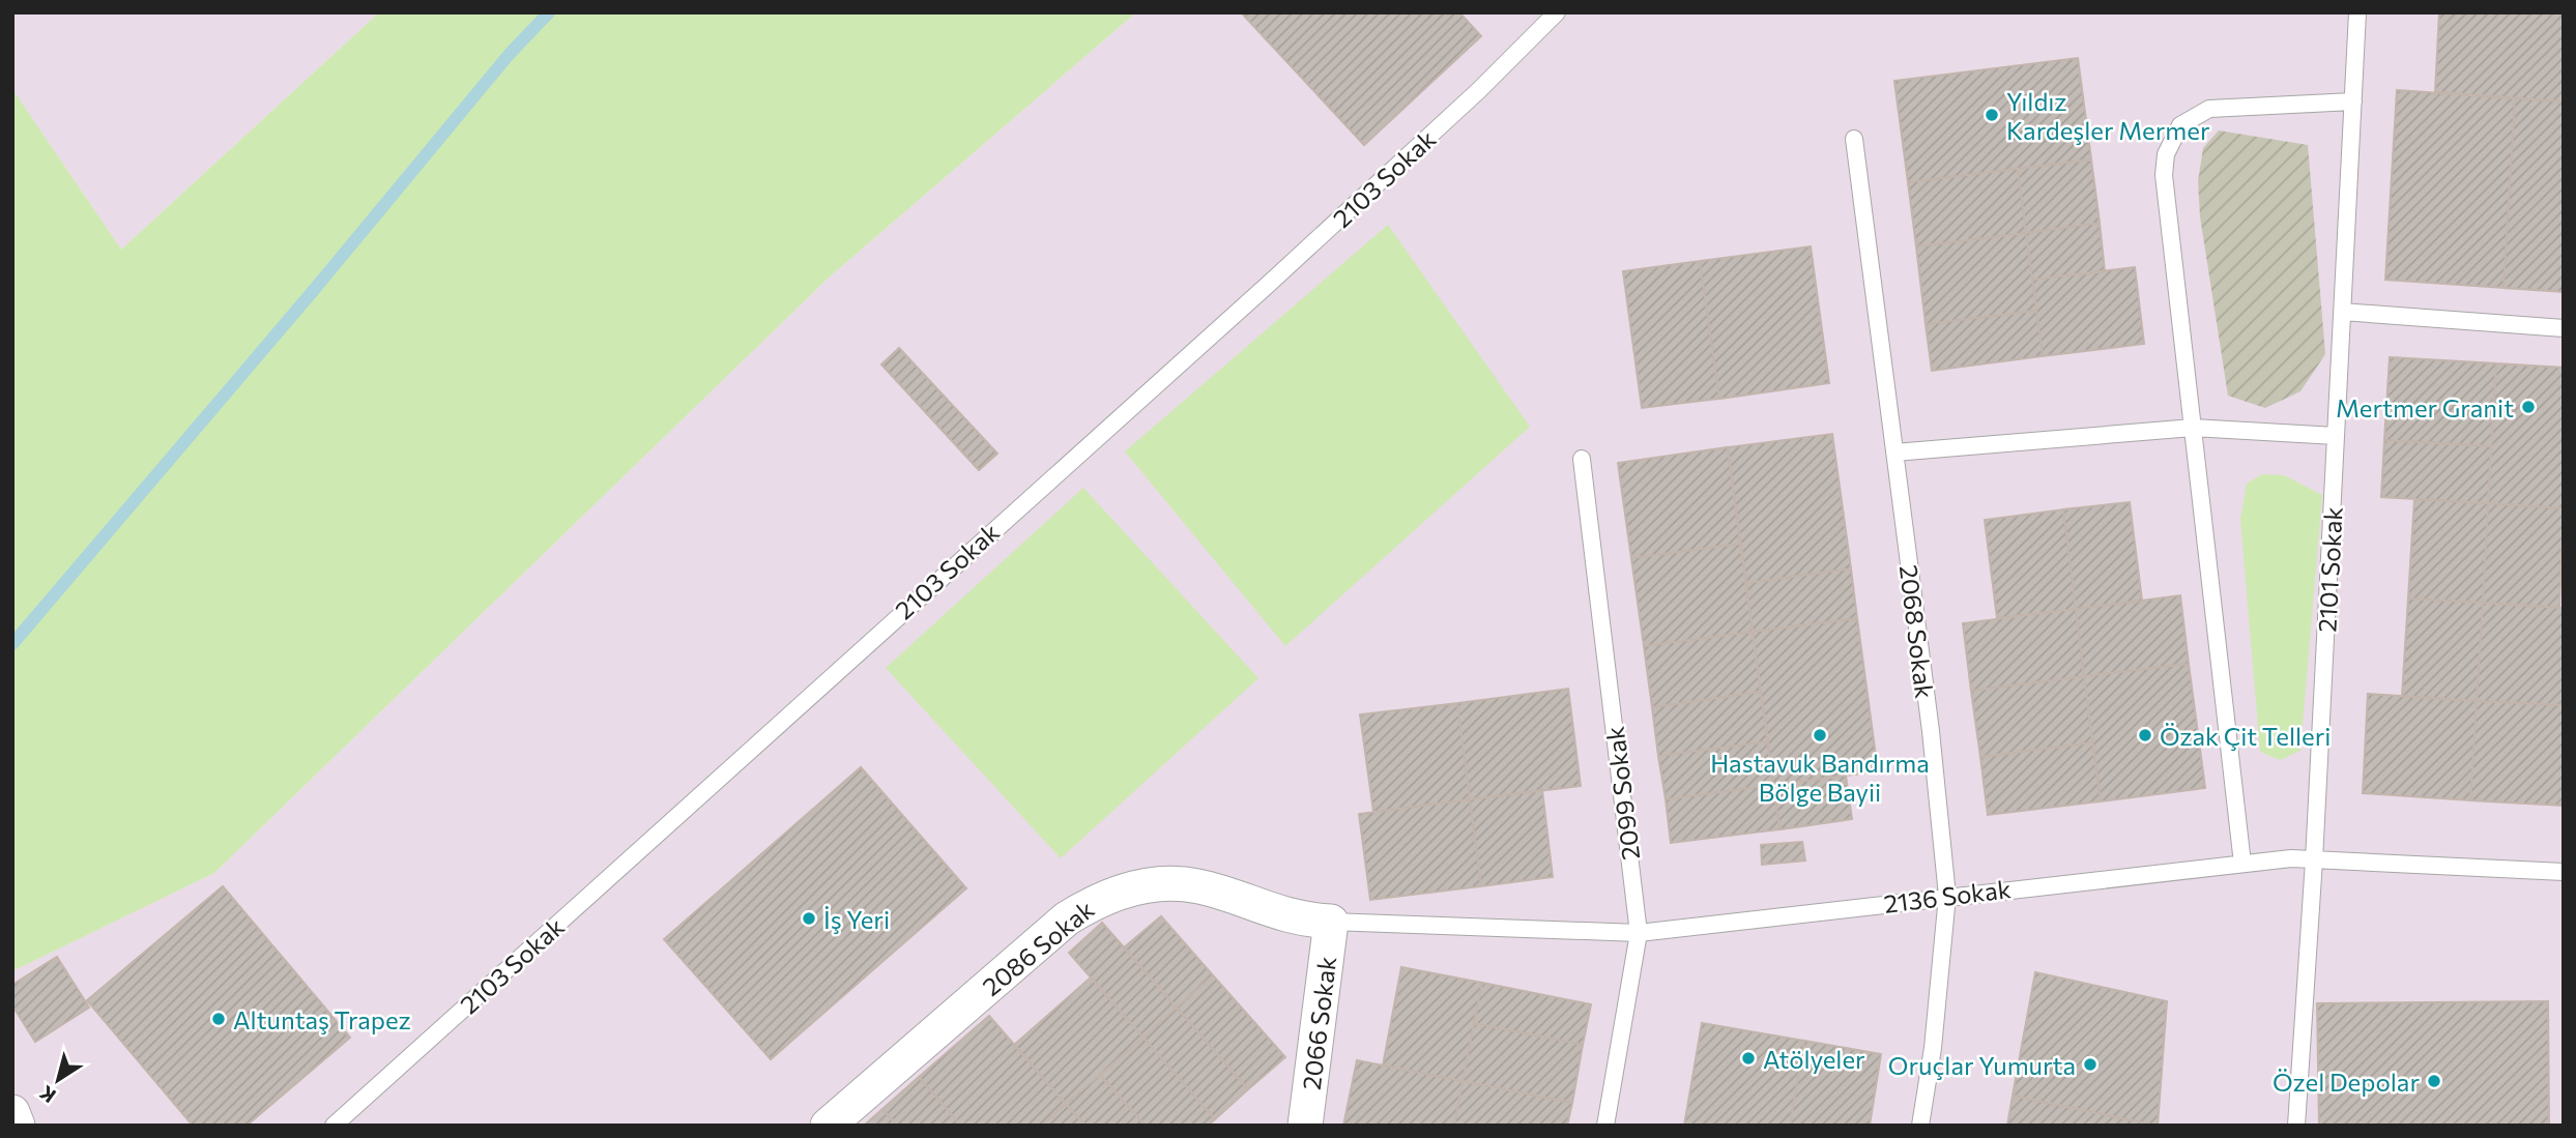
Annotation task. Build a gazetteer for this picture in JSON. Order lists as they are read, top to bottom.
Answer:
{
  "streets": {
    "street": ["2086 Sokak", "2066 Sokak"],
    "lane": [
      "2103 Sokak",
      "2101 Sokak",
      "2068 Sokak",
      "2099 Sokak",
      "2136 Sokak"
    ]
  },
  "crossings": [
    ["2101 Sokak", "2136 Sokak"],
    ["2068 Sokak", "2136 Sokak"],
    ["2099 Sokak", "2136 Sokak"],
    ["2136 Sokak", "2086 Sokak"],
    ["2136 Sokak", "2066 Sokak"],
    ["2086 Sokak", "2066 Sokak"]
  ],
  "places": [
    "Yıldız Kardeşler Mermer",
    "Mertmer Granit",
    "Hastavuk Bandırma Bölge Bayii",
    "Özak Çit Telleri",
    "İş Yeri",
    "Altuntaş Trapez",
    "Atölyeler",
    "Oruçlar Yumurta",
    "Özel Depolar"
  ],
  "north": "bottom left"
}
